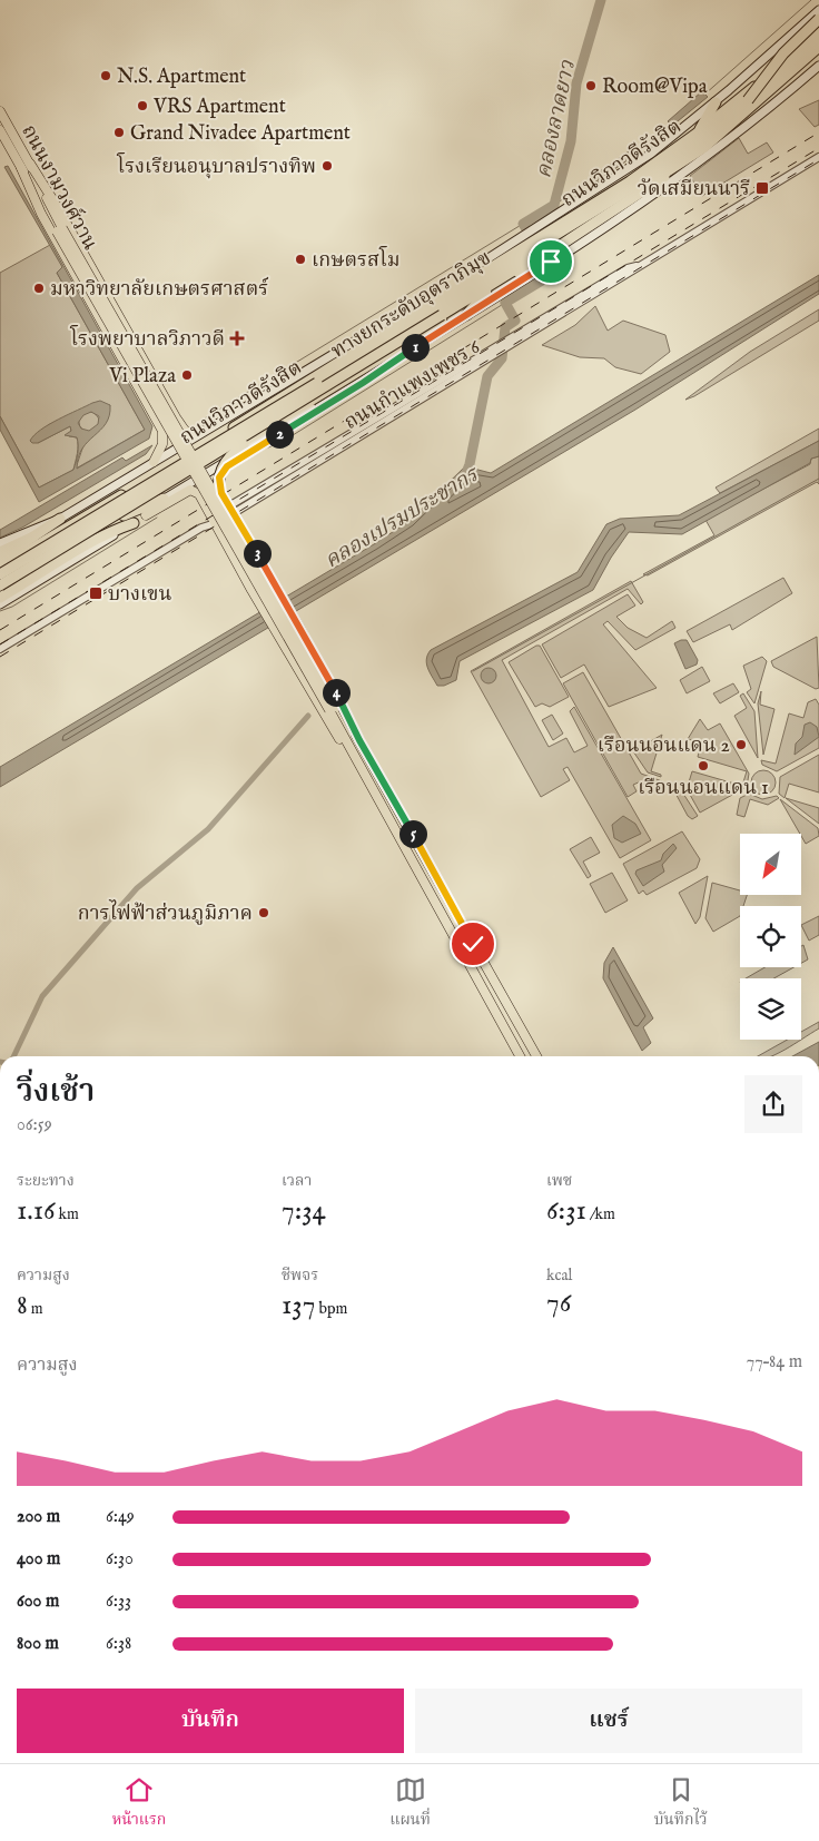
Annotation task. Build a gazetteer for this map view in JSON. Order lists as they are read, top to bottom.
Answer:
{
  "streets": {
    "highway": ["ถนนวิภาวดีรังสิต", "ทางยกระดับอุตราภิมุข"],
    "main road": ["ถนนงามวงศ์วาน"],
    "street": ["ถนนกำแพงเพชร 6"]
  },
  "crossings": [
    ["ถนนวิภาวดีรังสิต", "ทางยกระดับอุตราภิมุข"]
  ],
  "water": ["คลองลาดยาว", "คลองเปรมประชากร"],
  "places": {
    "other": [
      "N.S. Apartment",
      "Room@Vipa",
      "VRS Apartment",
      "Grand Nivadee Apartment",
      "โรงเรียนอนุบาลปรางทิพ",
      "เกษตรสโม",
      "มหาวิทยาลัยเกษตรศาสตร์",
      "Vi Plaza",
      "เรือนนอนแดน 2",
      "เรือนนอนแดน 1",
      "การไฟฟ้าส่วนภูมิภาค"
    ],
    "transit": ["วัดเสมียนนารี", "บางเขน"],
    "health": ["โรงพยาบาลวิภาวดี"]
  },
  "north": "bottom left",
  "page": {
    "pins": [
      "1",
      "2",
      "3",
      "4",
      "5"
    ],
    "heading": ["วิ่งเช้า", "06:59"],
    "stats": [
      ["ระยะทาง", "1.16 km"],
      ["เวลา", "7:34"],
      ["เพซ", "6:31 /km"],
      ["ความสูง", "8 m"],
      ["ชีพจร", "137 bpm"],
      ["kcal", "76"]
    ],
    "chart": ["ความสูง", "77–84 m"],
    "list": [
      {
        "name": "200 m",
        "note": "6:49"
      },
      {
        "name": "400 m",
        "note": "6:30"
      },
      {
        "name": "600 m",
        "note": "6:33"
      },
      {
        "name": "800 m",
        "note": "6:38"
      }
    ],
    "buttons": ["บันทึก", "แชร์"],
    "tabs": ["หน้าแรก", "แผนที่", "บันทึกไว้"]
  }
}
